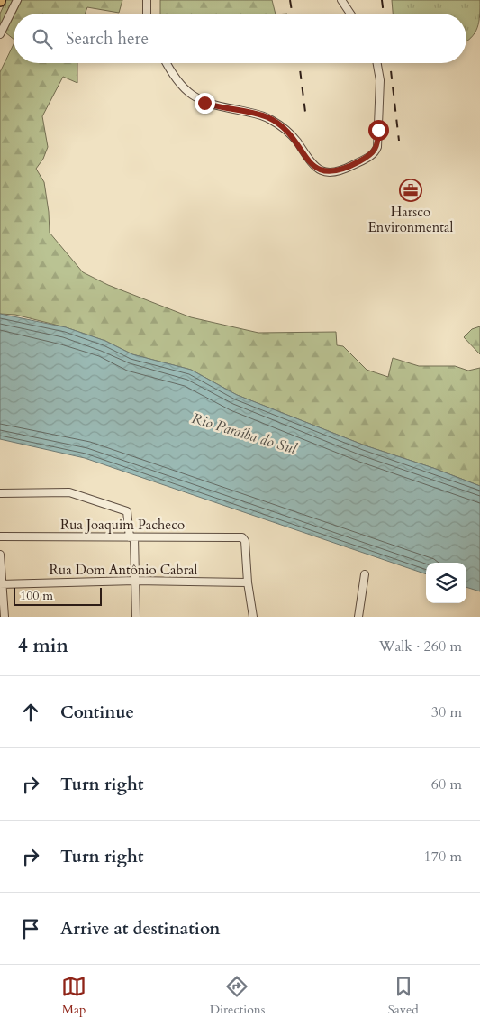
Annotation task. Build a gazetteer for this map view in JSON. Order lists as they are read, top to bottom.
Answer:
{
  "streets": {
    "street": ["Rua Joaquim Pacheco", "Rua Dom Antônio Cabral"]
  },
  "crossings": [
    ["Rua Joaquim Pacheco", "Rua Dom Antônio Cabral"]
  ],
  "water": ["Rio Paraíba do Sul"],
  "places": {
    "office": ["Harsco Environmental"]
  },
  "scale_bar": "100 m",
  "page": {
    "search": "Search here",
    "scale": "100 m",
    "heading": ["4 min", "Walk · 260 m"],
    "list": [
      ["Continue", "30 m"],
      ["Turn right", "60 m"],
      ["Turn right", "170 m"],
      "Arrive at destination"
    ],
    "nav": ["Map", "Directions", "Saved"]
  }
}
